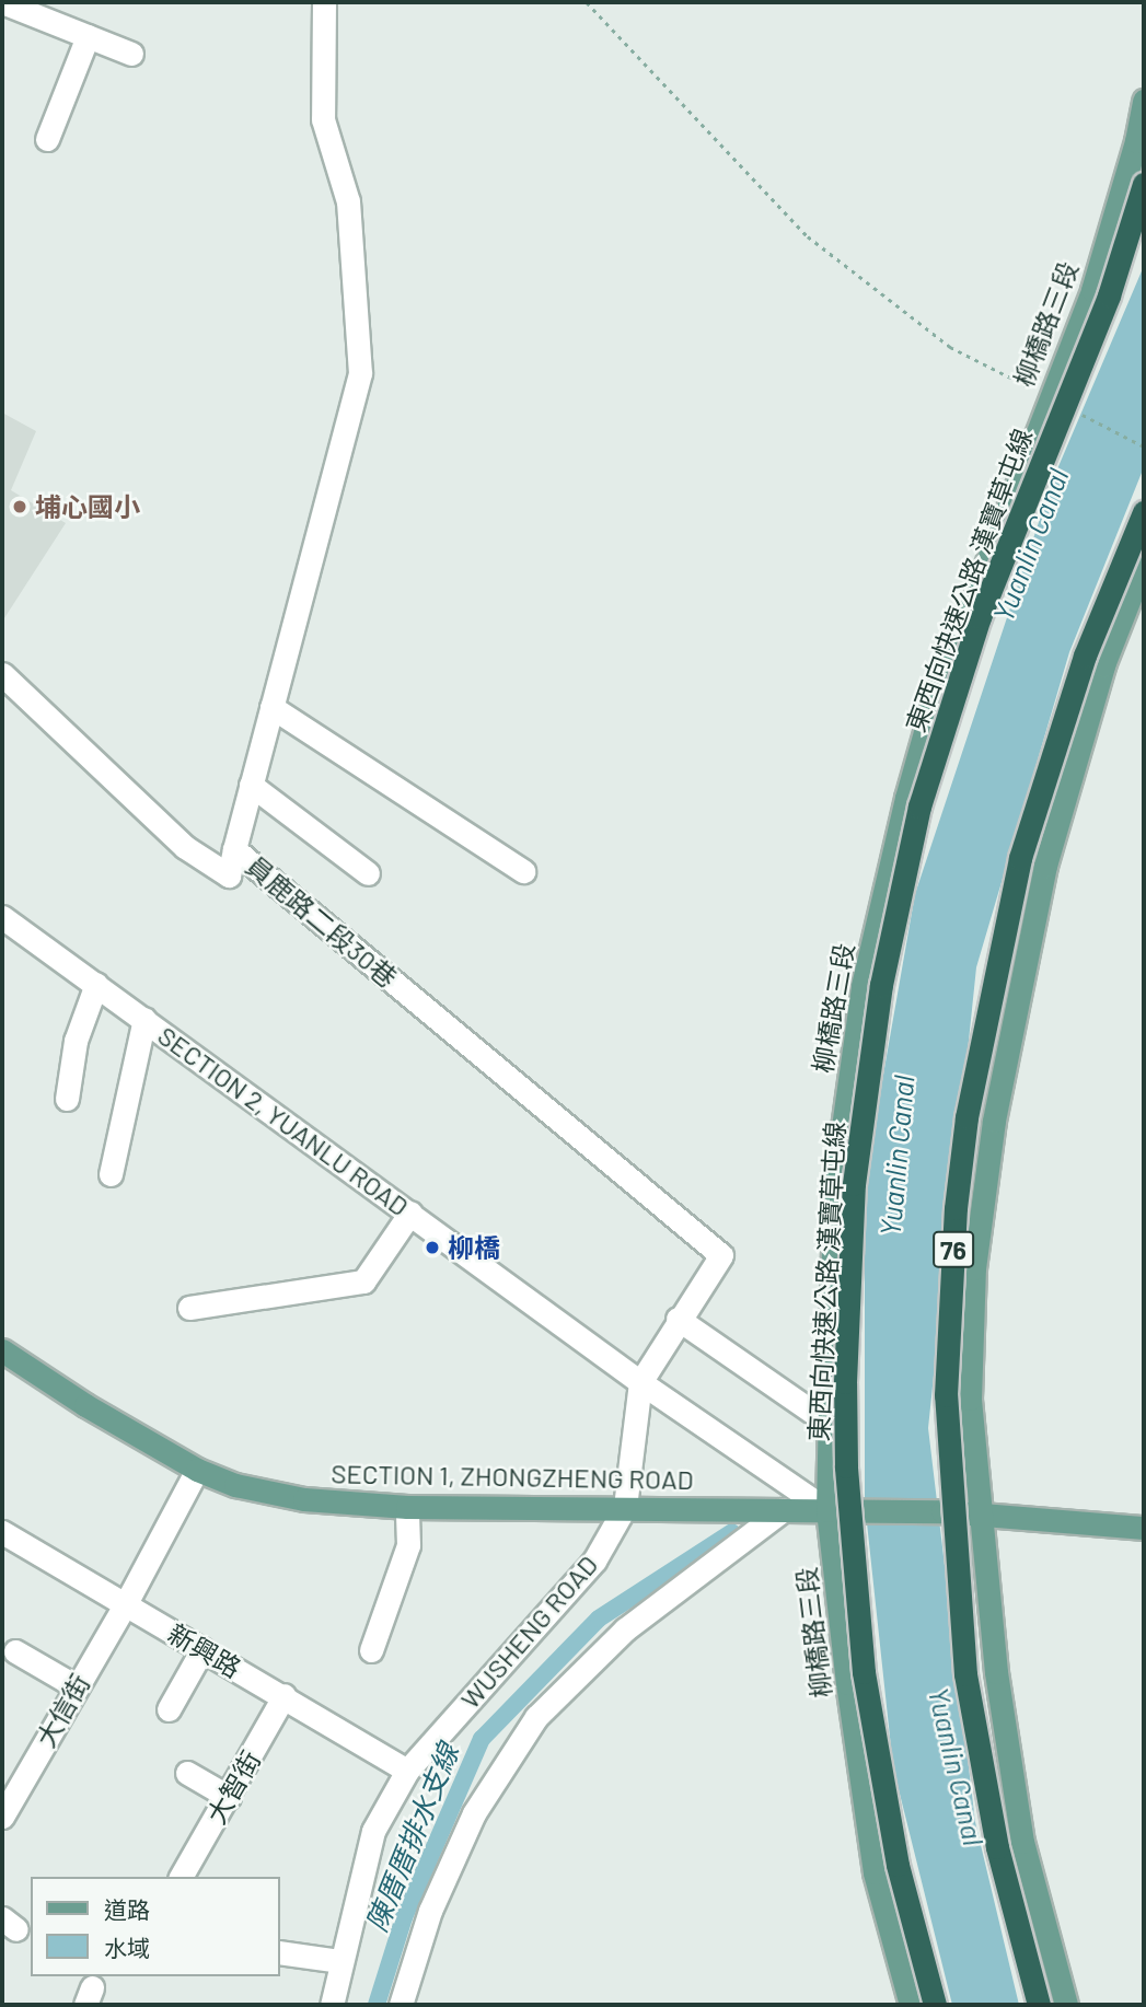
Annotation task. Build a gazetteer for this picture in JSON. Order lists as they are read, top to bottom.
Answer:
{
  "streets": {
    "highway": ["東西向快速公路 漢寶草屯線", "76"],
    "main road": ["柳橋路三段", "SECTION 1, ZHONGZHENG ROAD"],
    "street": [
      "員鹿路二段30巷",
      "SECTION 2, YUANLU ROAD",
      "WUSHENG ROAD",
      "新興路",
      "大信街",
      "大智街"
    ]
  },
  "crossings": [
    ["柳橋路三段", "SECTION 2, YUANLU ROAD"],
    ["柳橋路三段", "SECTION 1, ZHONGZHENG ROAD"],
    ["員鹿路二段30巷", "SECTION 2, YUANLU ROAD"],
    ["員鹿路二段30巷", "SECTION 1, ZHONGZHENG ROAD"],
    ["員鹿路二段30巷", "WUSHENG ROAD"],
    ["SECTION 2, YUANLU ROAD", "SECTION 1, ZHONGZHENG ROAD"],
    ["SECTION 1, ZHONGZHENG ROAD", "WUSHENG ROAD"],
    ["SECTION 1, ZHONGZHENG ROAD", "大信街"],
    ["WUSHENG ROAD", "新興路"],
    ["新興路", "大信街"],
    ["新興路", "大智街"]
  ],
  "water": ["Yuanlin Canal", "陳厝厝排水支線"],
  "places": ["埔心國小", "柳橋"],
  "legend": ["道路", "水域"]
}
